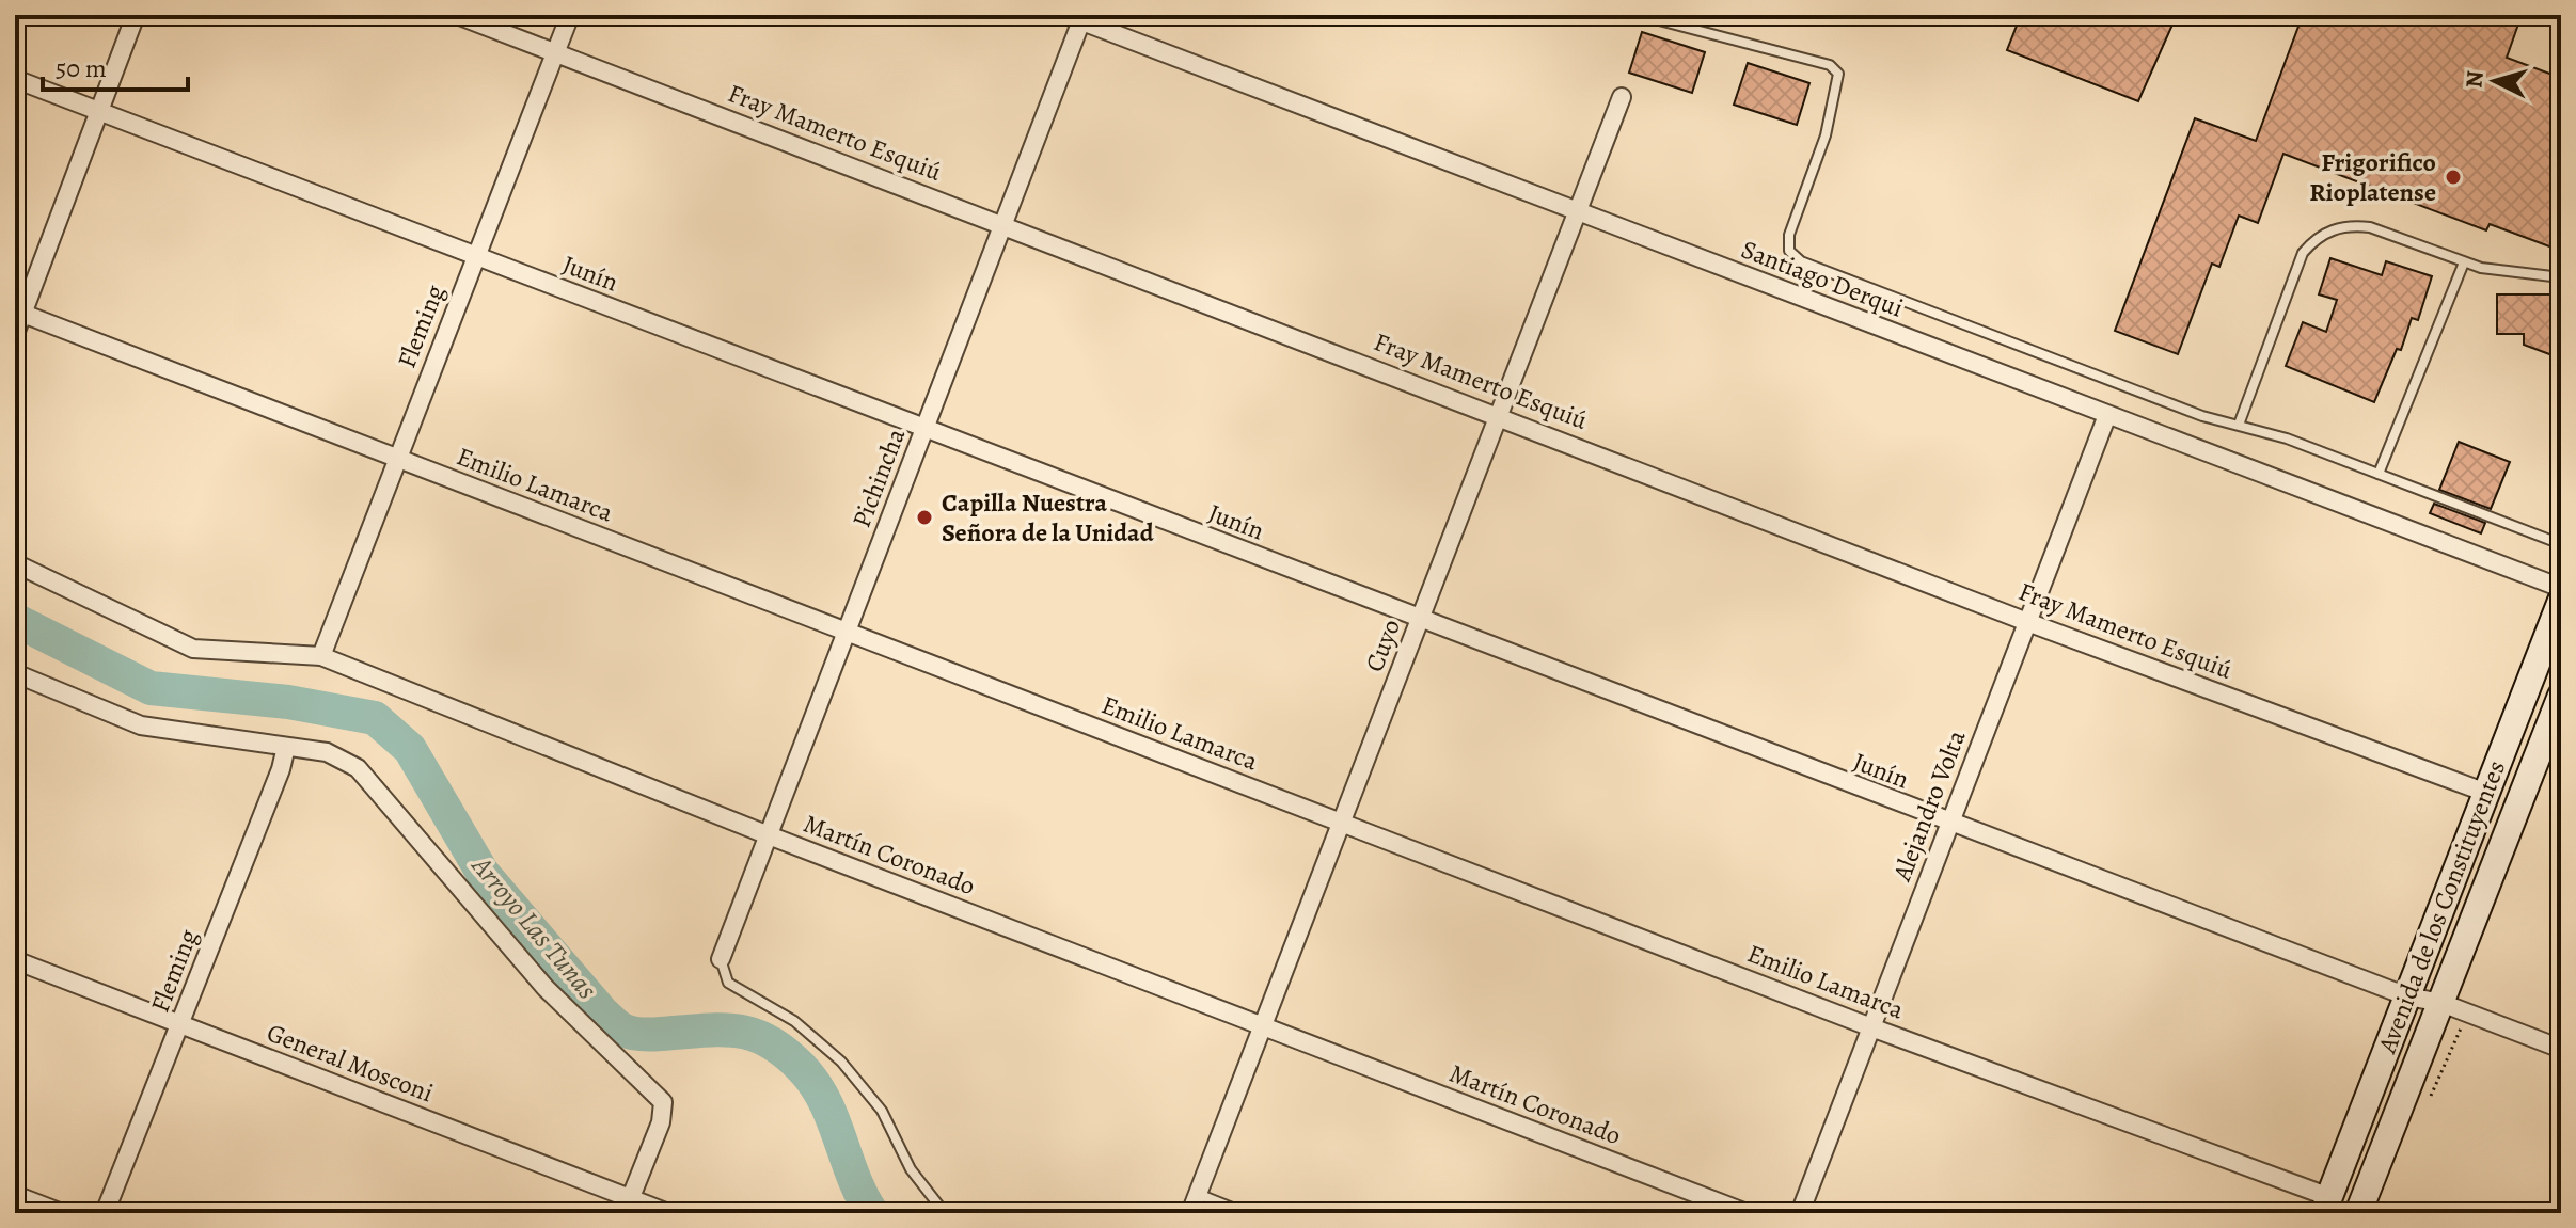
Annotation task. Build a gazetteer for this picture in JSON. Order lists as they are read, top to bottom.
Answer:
{
  "streets": {
    "main road": ["Avenida de los Constituyentes"],
    "street": [
      "Fray Mamerto Esquiú",
      "Junín",
      "Santiago Derqui",
      "Fleming",
      "Pichincha",
      "Emilio Lamarca",
      "Cuyo",
      "Alejandro Volta",
      "Martín Coronado",
      "General Mosconi"
    ]
  },
  "crossings": [
    ["Fray Mamerto Esquiú", "Fleming"],
    ["Fray Mamerto Esquiú", "Pichincha"],
    ["Fray Mamerto Esquiú", "Cuyo"],
    ["Fray Mamerto Esquiú", "Alejandro Volta"],
    ["Fray Mamerto Esquiú", "Avenida de los Constituyentes"],
    ["Junín", "Fleming"],
    ["Junín", "Pichincha"],
    ["Junín", "Cuyo"],
    ["Junín", "Alejandro Volta"],
    ["Junín", "Avenida de los Constituyentes"],
    ["Santiago Derqui", "Pichincha"],
    ["Santiago Derqui", "Cuyo"],
    ["Santiago Derqui", "Alejandro Volta"],
    ["Fleming", "Emilio Lamarca"],
    ["Fleming", "Martín Coronado"],
    ["Fleming", "General Mosconi"],
    ["Pichincha", "Emilio Lamarca"],
    ["Pichincha", "Martín Coronado"],
    ["Emilio Lamarca", "Cuyo"],
    ["Emilio Lamarca", "Alejandro Volta"],
    ["Emilio Lamarca", "Avenida de los Constituyentes"],
    ["Cuyo", "Martín Coronado"]
  ],
  "water": ["Arroyo Las Tunas"],
  "places": ["Frigorifico Rioplatense", "Capilla Nuestra Señora de la Unidad"],
  "scale_bar": "50 m",
  "north": "left"
}
